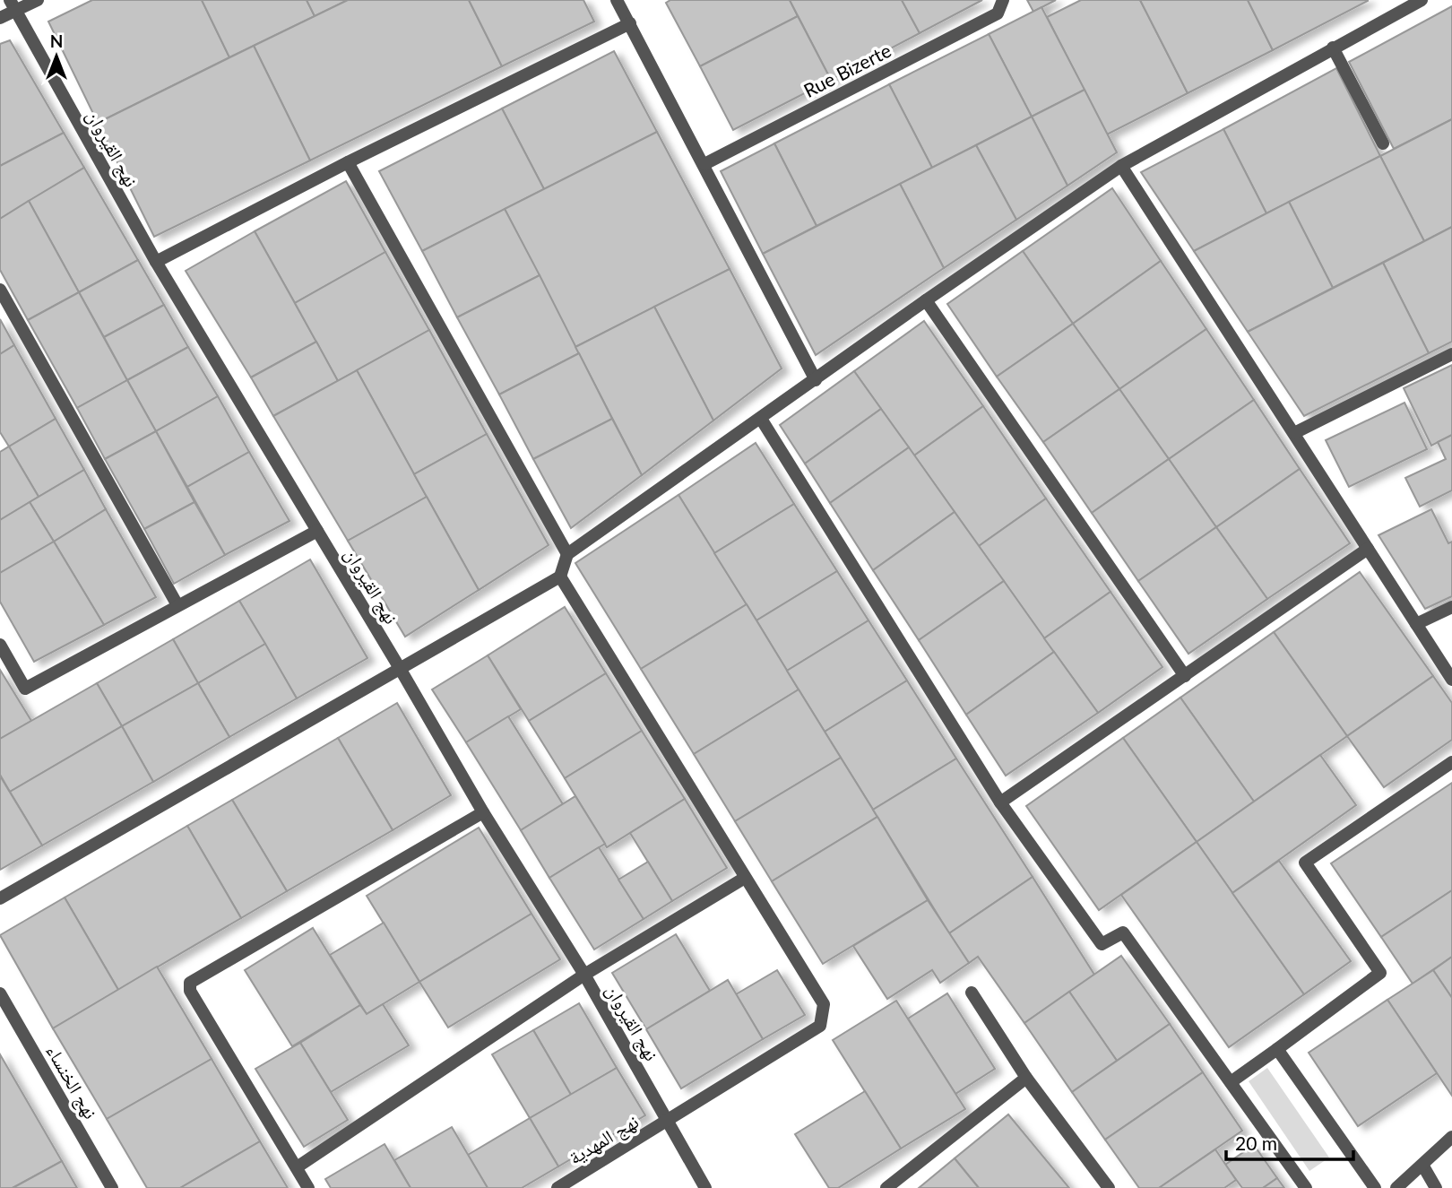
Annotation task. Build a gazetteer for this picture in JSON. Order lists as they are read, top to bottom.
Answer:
{
  "streets": {
    "street": [
      "Rue Bizerte",
      "نهج القيروان",
      "نهج الخنساء",
      "نهج المهدية"
    ]
  },
  "crossings": [
    ["نهج القيروان", "نهج المهدية"]
  ],
  "scale_bar": "20 m",
  "north": "top"
}
